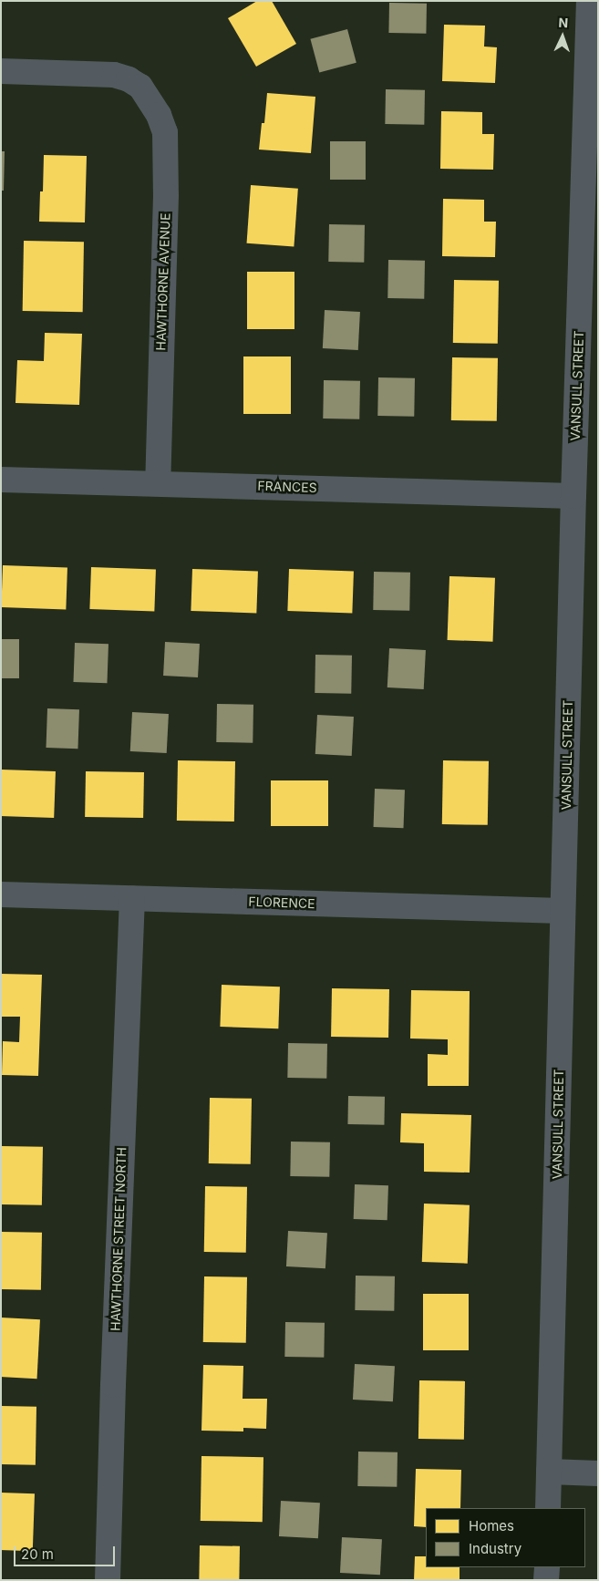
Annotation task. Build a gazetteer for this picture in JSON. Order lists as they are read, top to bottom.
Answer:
{
  "streets": {
    "street": [
      "HAWTHORNE AVENUE",
      "VANSULL STREET",
      "FRANCES",
      "FLORENCE",
      "HAWTHORNE STREET NORTH"
    ]
  },
  "crossings": [
    ["HAWTHORNE AVENUE", "FRANCES"],
    ["VANSULL STREET", "FRANCES"],
    ["VANSULL STREET", "FLORENCE"],
    ["FLORENCE", "HAWTHORNE STREET NORTH"]
  ],
  "legend": ["Homes", "Industry"],
  "scale_bar": "20 m",
  "north": "top"
}
